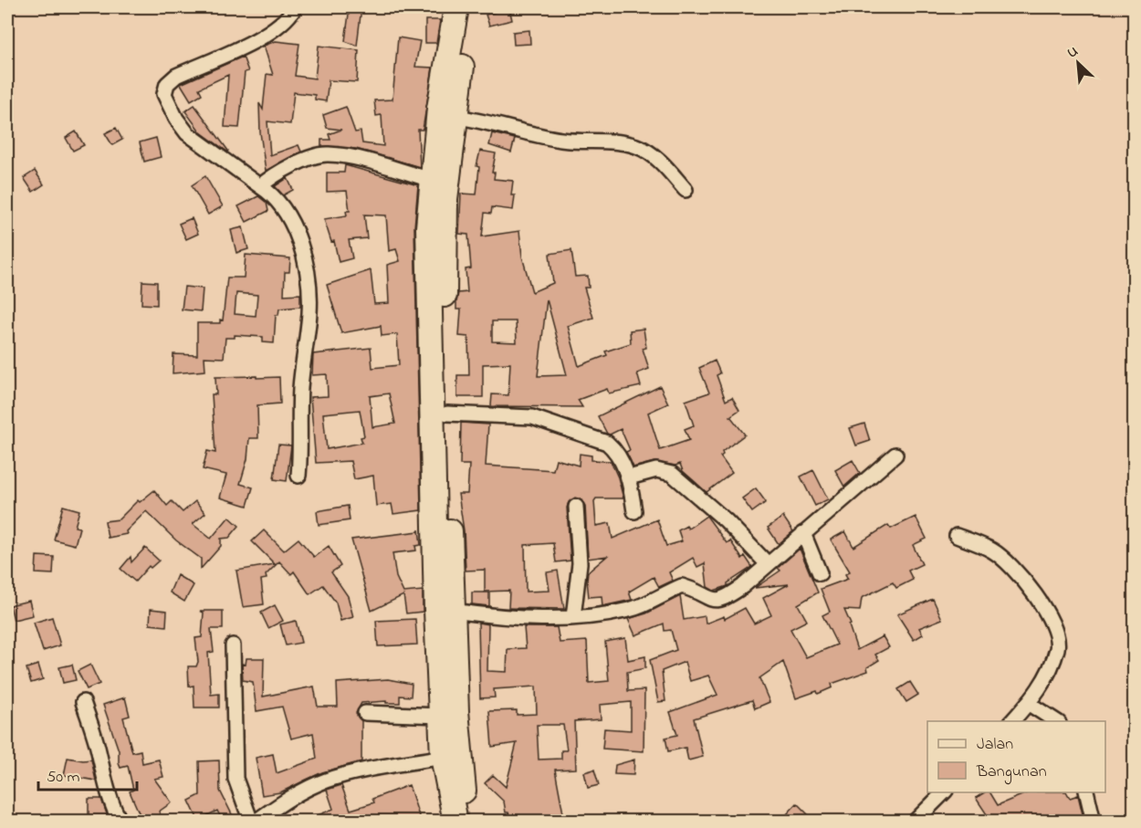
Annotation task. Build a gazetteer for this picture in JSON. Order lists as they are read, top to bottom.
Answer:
{
  "legend": ["Jalan", "Bangunan"],
  "scale_bar": "50 m",
  "north": "top left"
}
